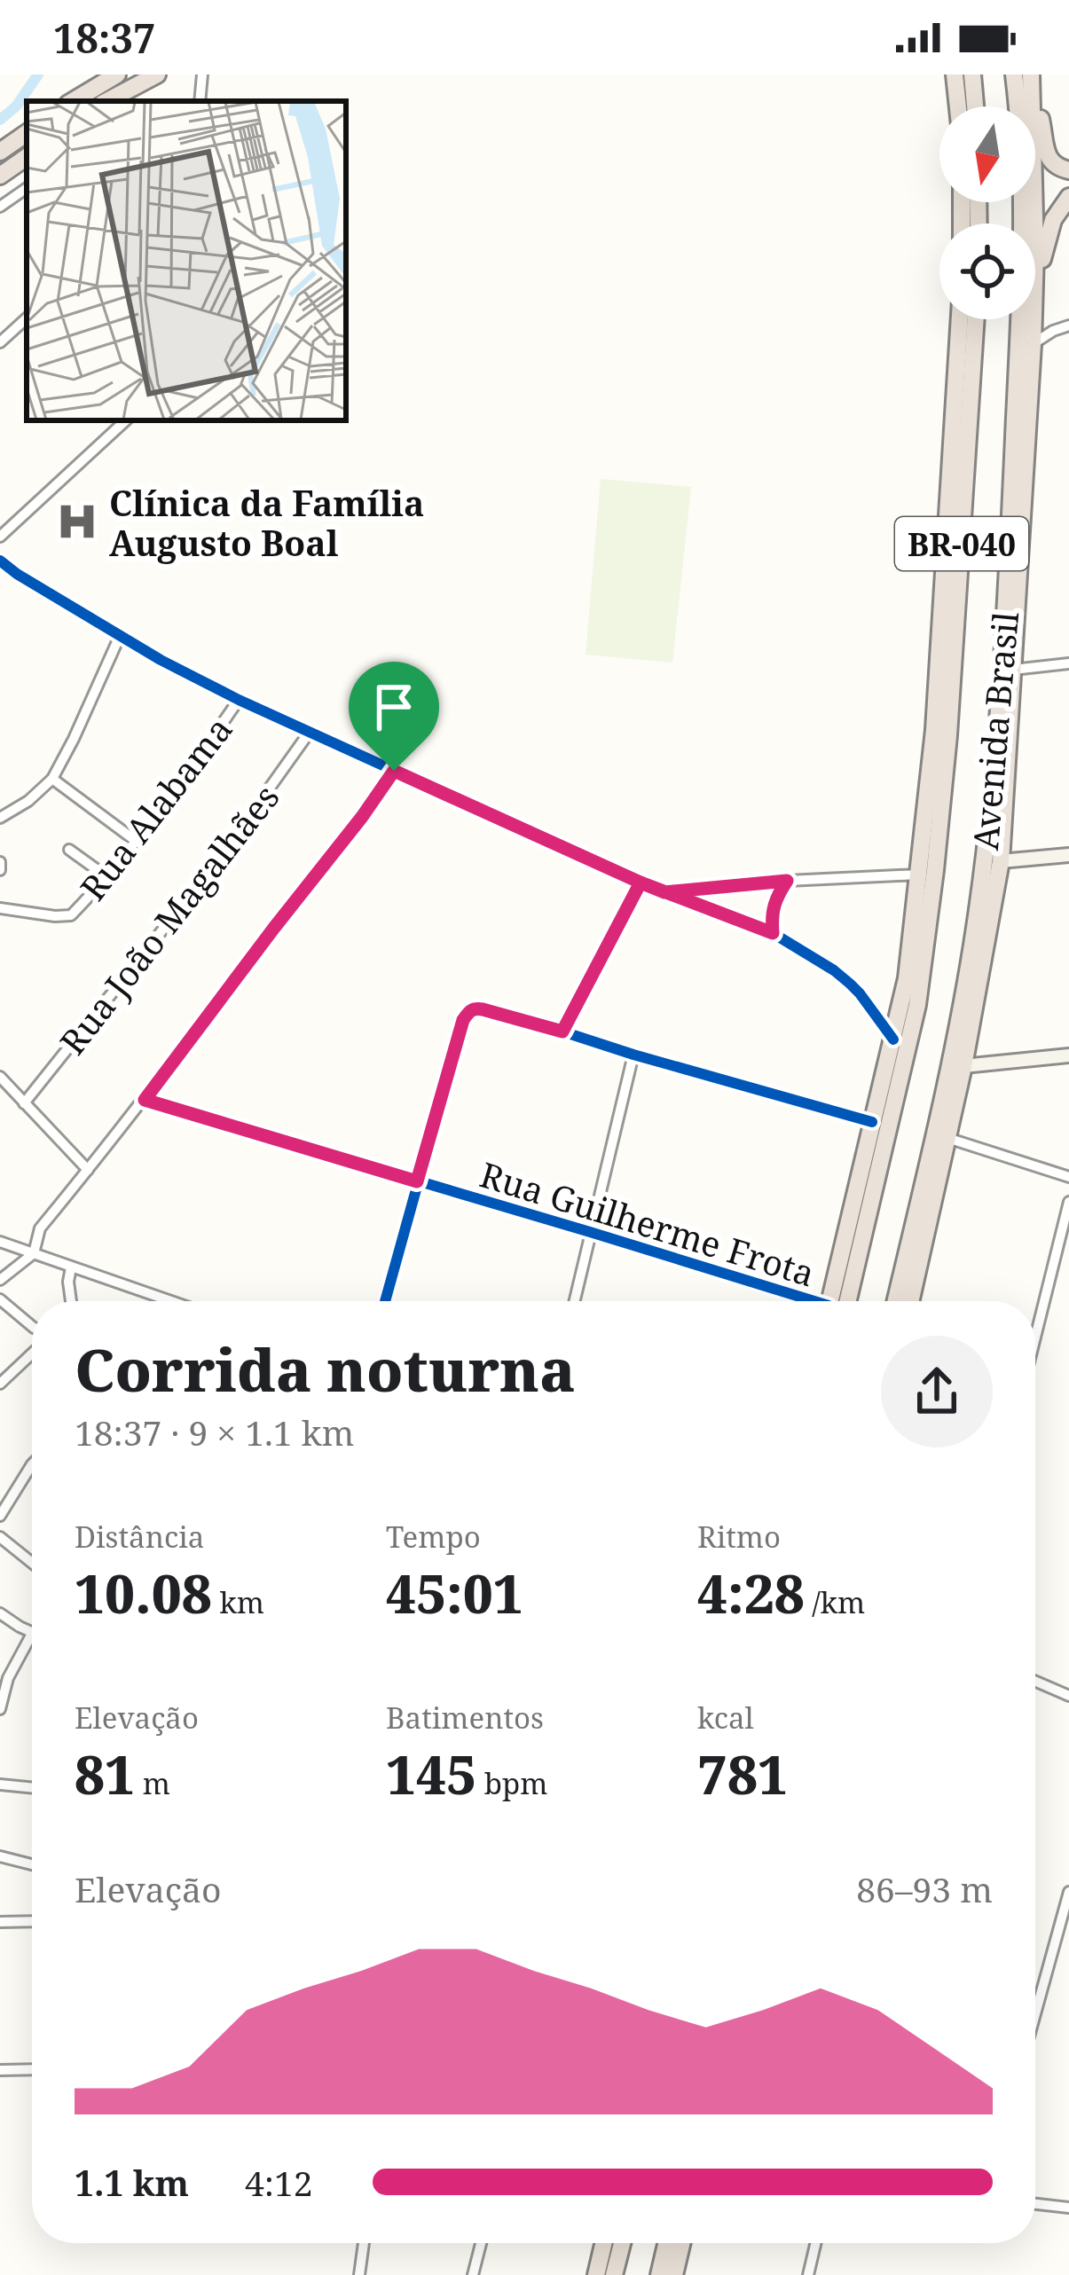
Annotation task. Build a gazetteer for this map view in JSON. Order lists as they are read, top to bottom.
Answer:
{
  "streets": {
    "highway": ["BR-040", "Avenida Brasil"],
    "street": ["Rua Alabama", "Rua João Magalhães", "Rua Guilherme Frota"]
  },
  "places": {
    "hospital": ["Clínica da Família Augusto Boal"]
  },
  "north": "bottom",
  "page": {
    "status": "18:37",
    "heading": ["Corrida noturna", "18:37 · 9 × 1.1 km"],
    "stats": [
      ["Distância", "10.08 km"],
      ["Tempo", "45:01"],
      ["Ritmo", "4:28 /km"],
      ["Elevação", "81 m"],
      ["Batimentos", "145 bpm"],
      ["kcal", "781"]
    ],
    "chart": ["Elevação", "86–93 m"],
    "list": [
      {
        "name": "1.1 km",
        "note": "4:12"
      }
    ]
  }
}
